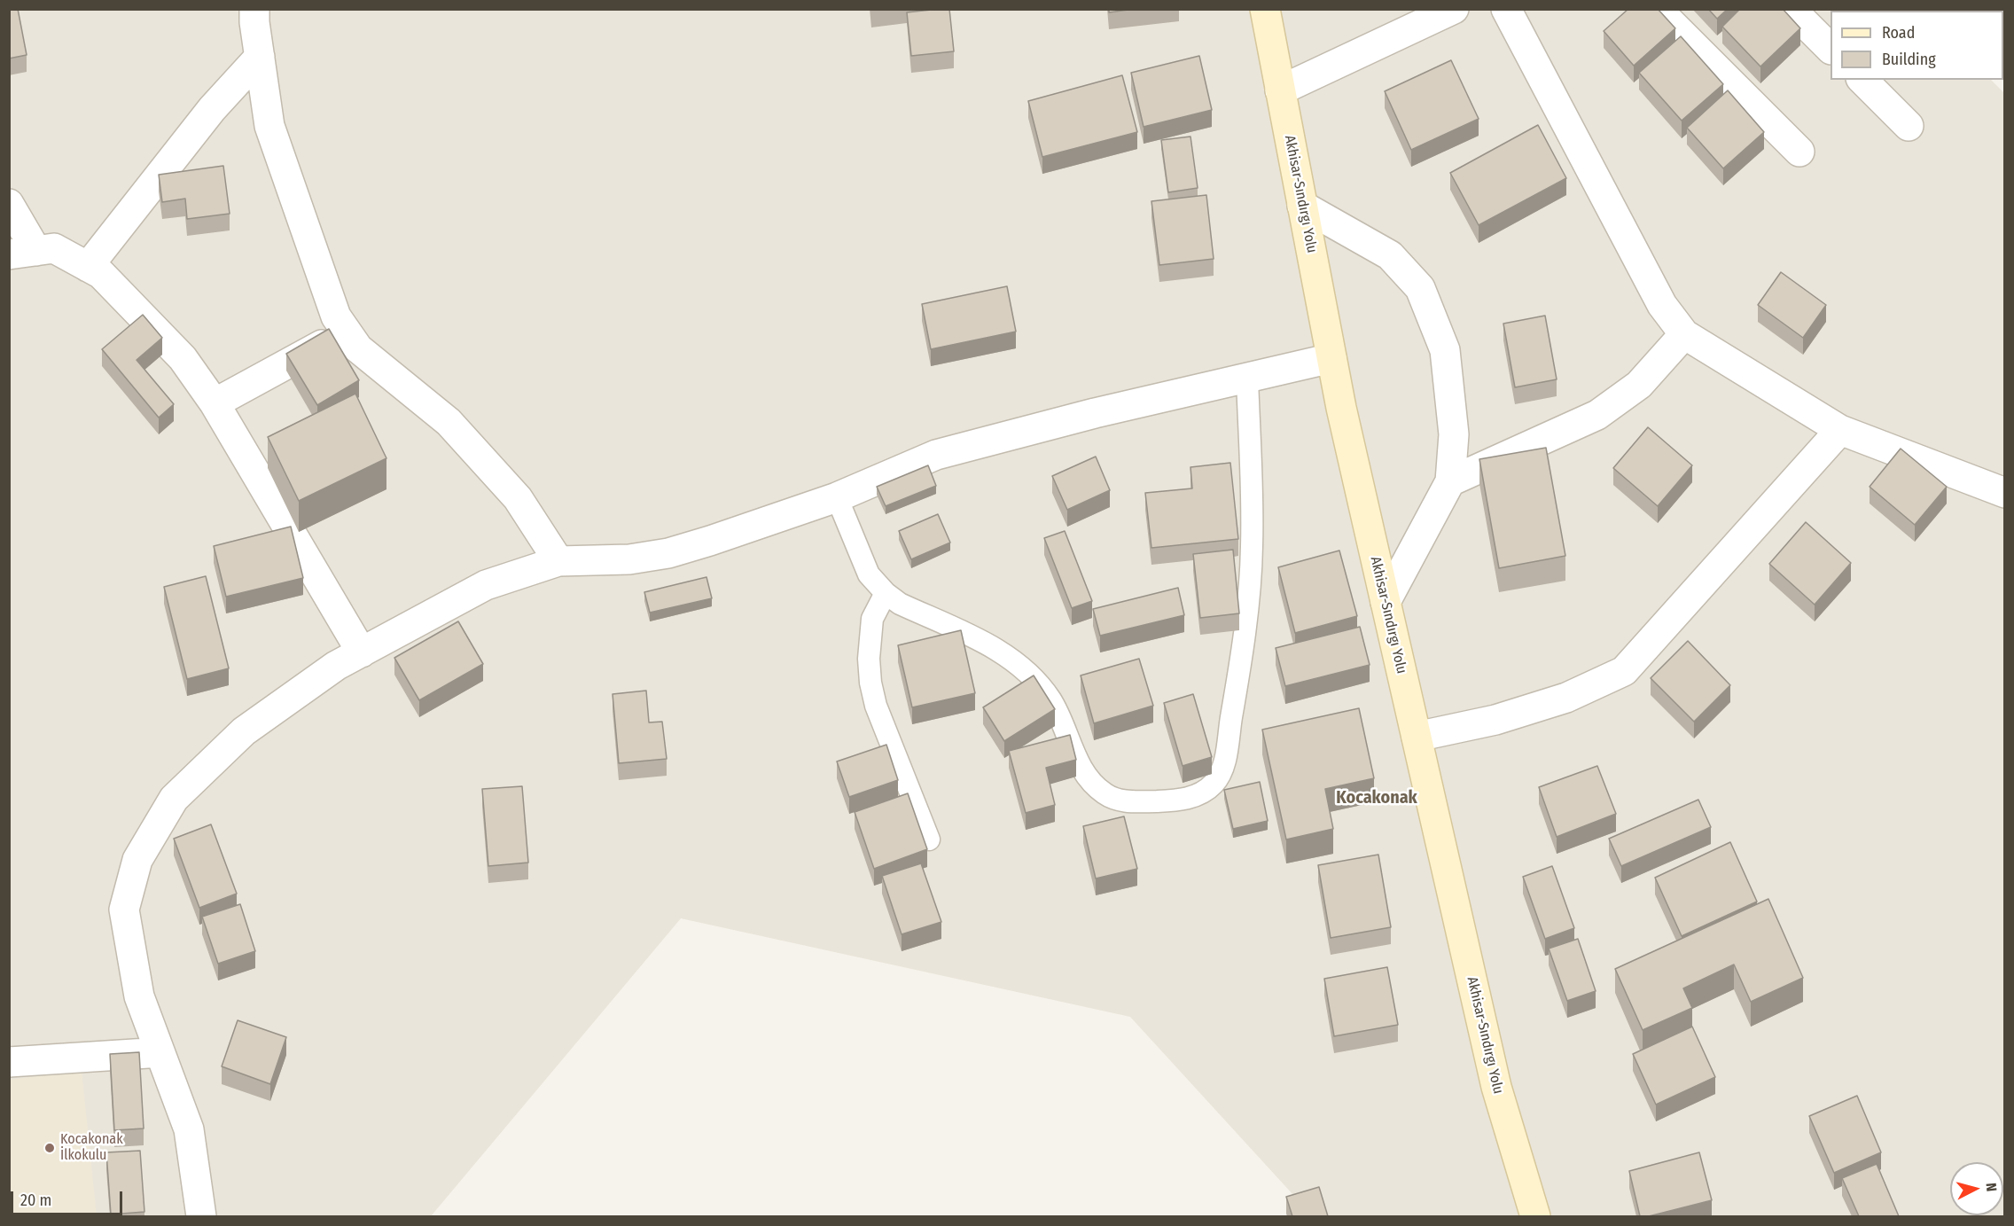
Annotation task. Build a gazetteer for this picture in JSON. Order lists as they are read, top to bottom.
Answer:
{
  "streets": {
    "main road": ["Akhisar-Sındırgı Yolu"]
  },
  "districts": ["Kocakonak"],
  "places": ["Kocakonak İlkokulu"],
  "legend": ["Road", "Building"],
  "scale_bar": "20 m",
  "north": "right"
}
